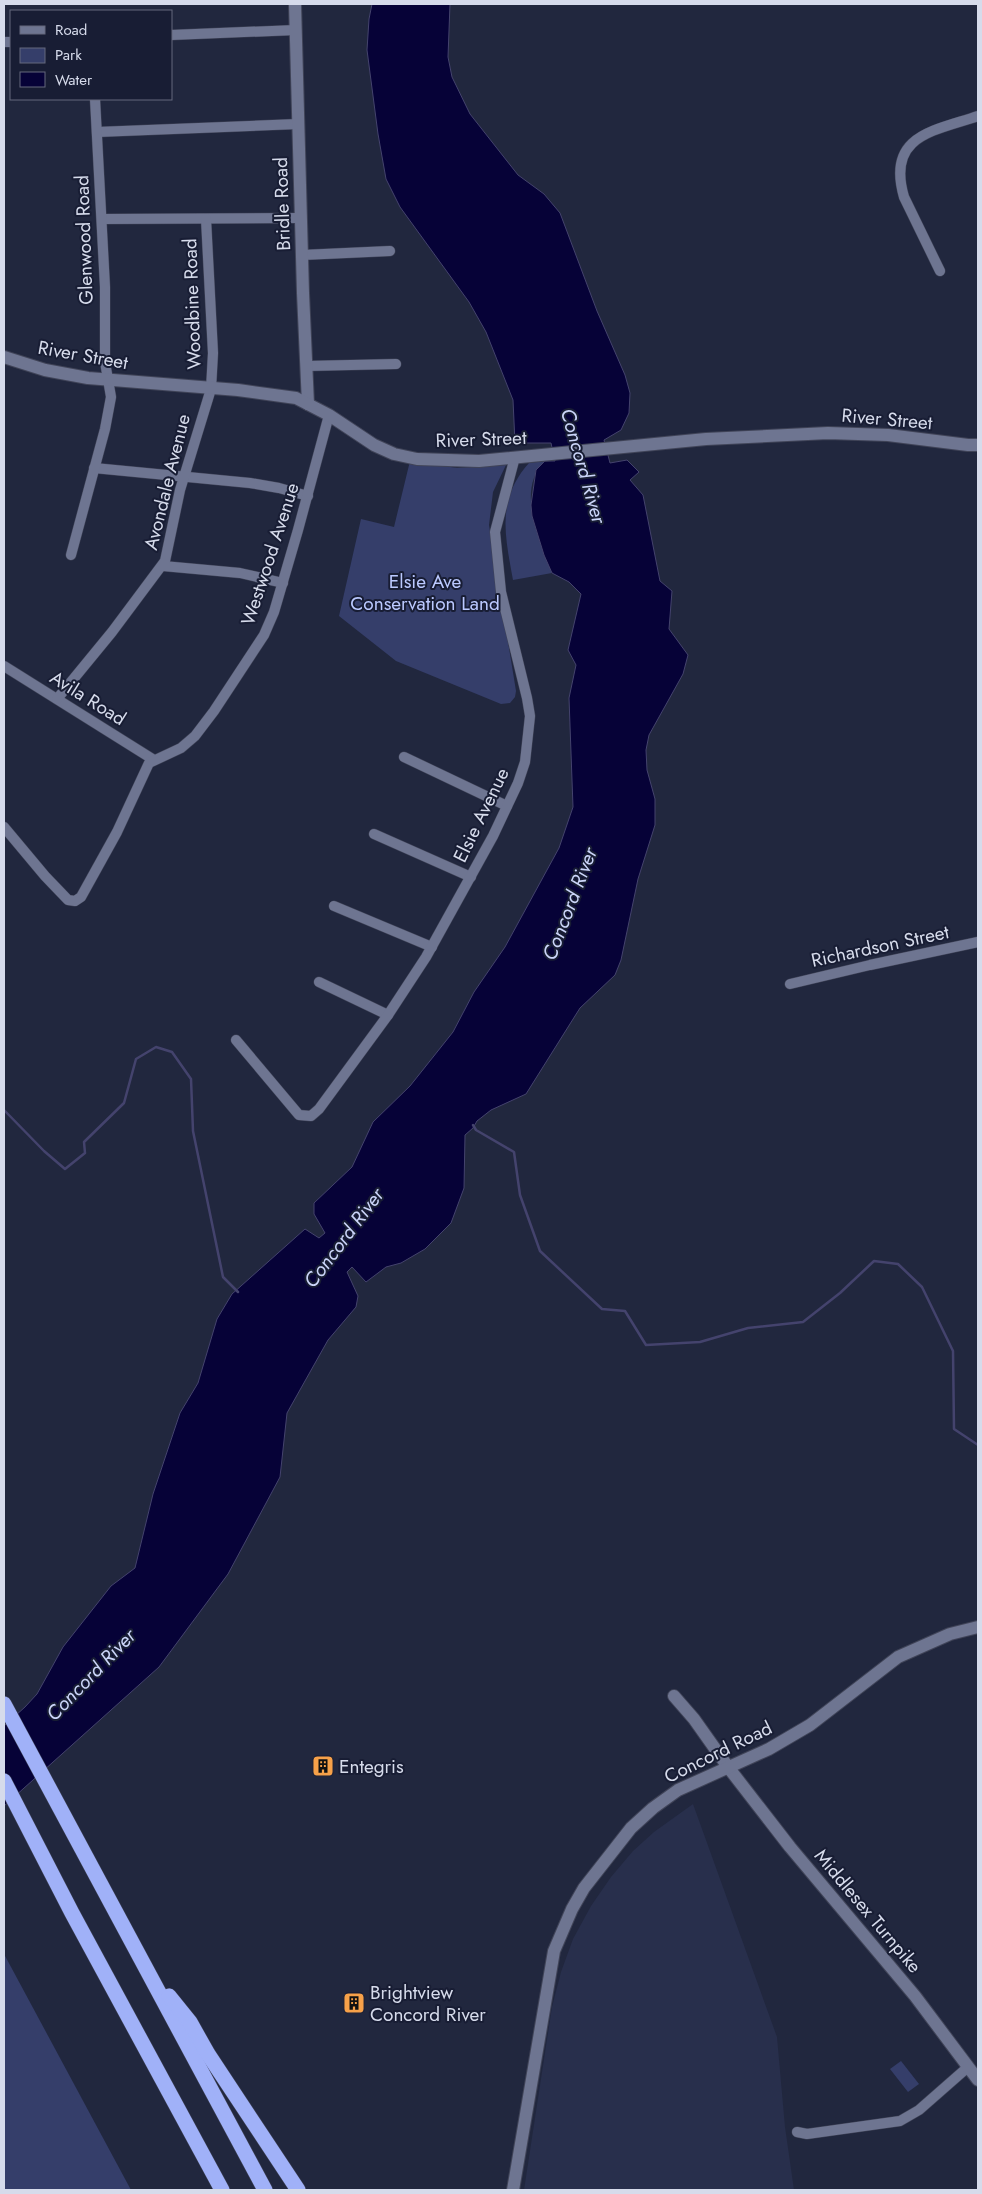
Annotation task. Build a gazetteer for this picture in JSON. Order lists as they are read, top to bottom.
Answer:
{
  "streets": {
    "main road": [
      "Bridle Road",
      "River Street",
      "Concord Road",
      "Middlesex Turnpike"
    ],
    "street": [
      "Glenwood Road",
      "Woodbine Road",
      "Avondale Avenue",
      "Westwood Avenue",
      "Avila Road",
      "Elsie Avenue",
      "Richardson Street"
    ]
  },
  "crossings": [
    ["Bridle Road", "River Street"],
    ["Glenwood Road", "River Street"],
    ["Woodbine Road", "River Street"],
    ["Woodbine Road", "Avondale Avenue"],
    ["River Street", "Avondale Avenue"],
    ["River Street", "Westwood Avenue"],
    ["River Street", "Elsie Avenue"],
    ["Avondale Avenue", "Avila Road"],
    ["Westwood Avenue", "Avila Road"],
    ["Concord Road", "Middlesex Turnpike"]
  ],
  "water": ["Concord River"],
  "parks": ["Elsie Ave Conservation Land"],
  "places": {
    "building": ["Entegris", "Brightview Concord River"]
  },
  "legend": ["Road", "Park", "Water"]
}
